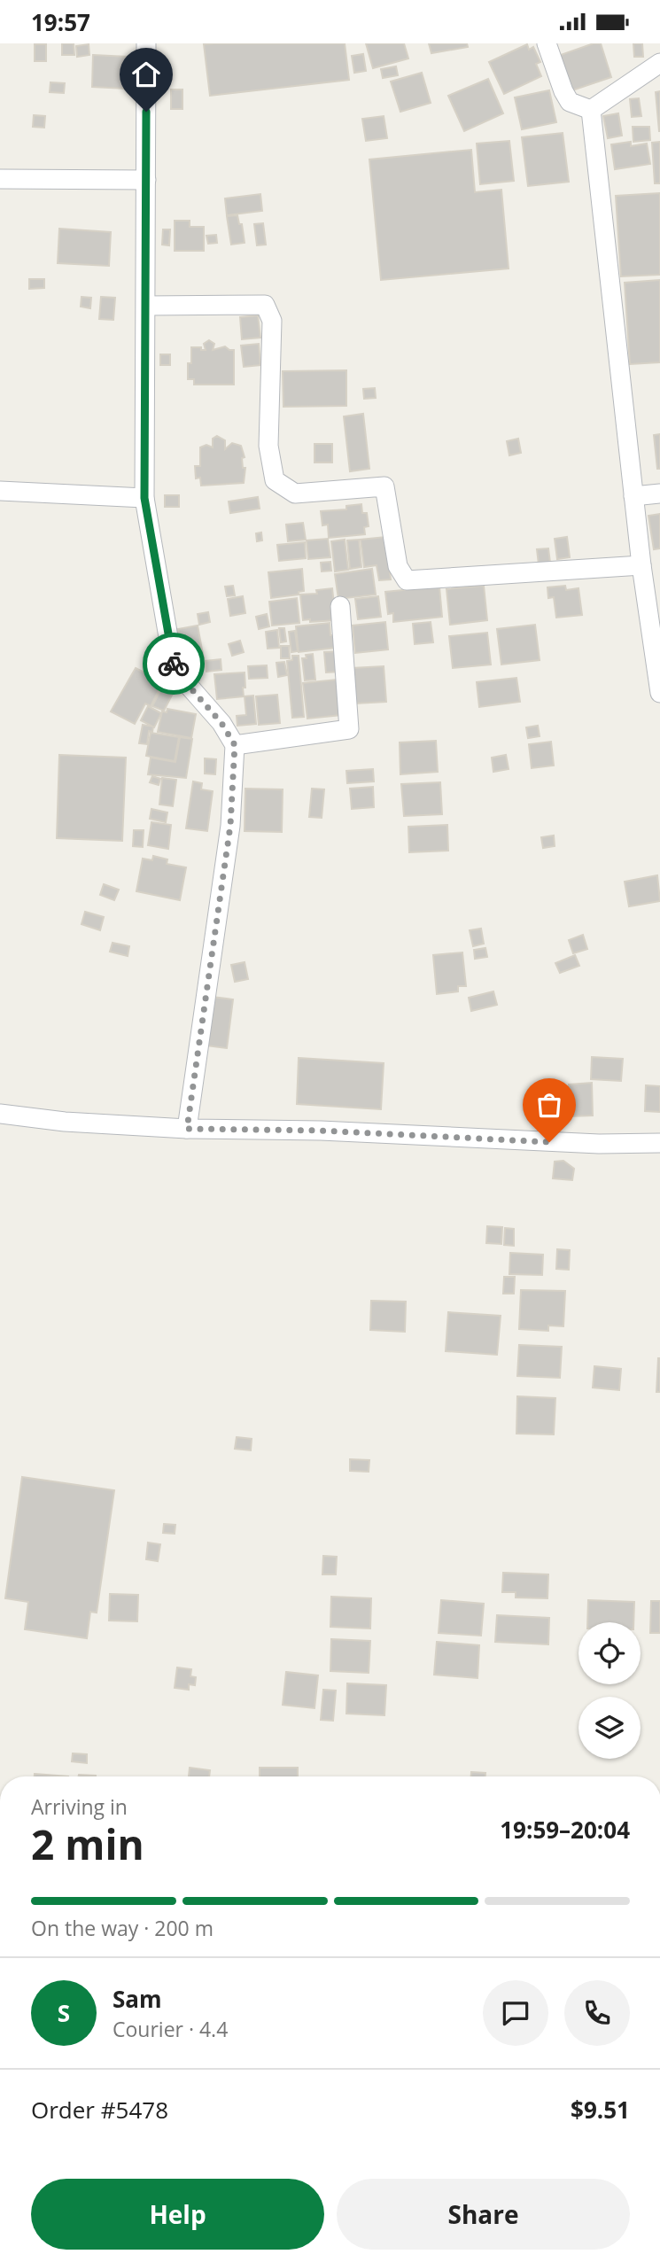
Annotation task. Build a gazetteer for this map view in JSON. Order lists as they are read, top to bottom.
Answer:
{
  "page": {
    "status": "19:57",
    "heading": ["2 min", "Arriving in", "19:59–20:04"],
    "panel": [
      "Sam",
      "Courier · 4.4",
      "Order #5478",
      "$9.51"
    ],
    "bar": "On the way · 200 m",
    "round": "S",
    "buttons": ["Help", "Share"]
  }
}
